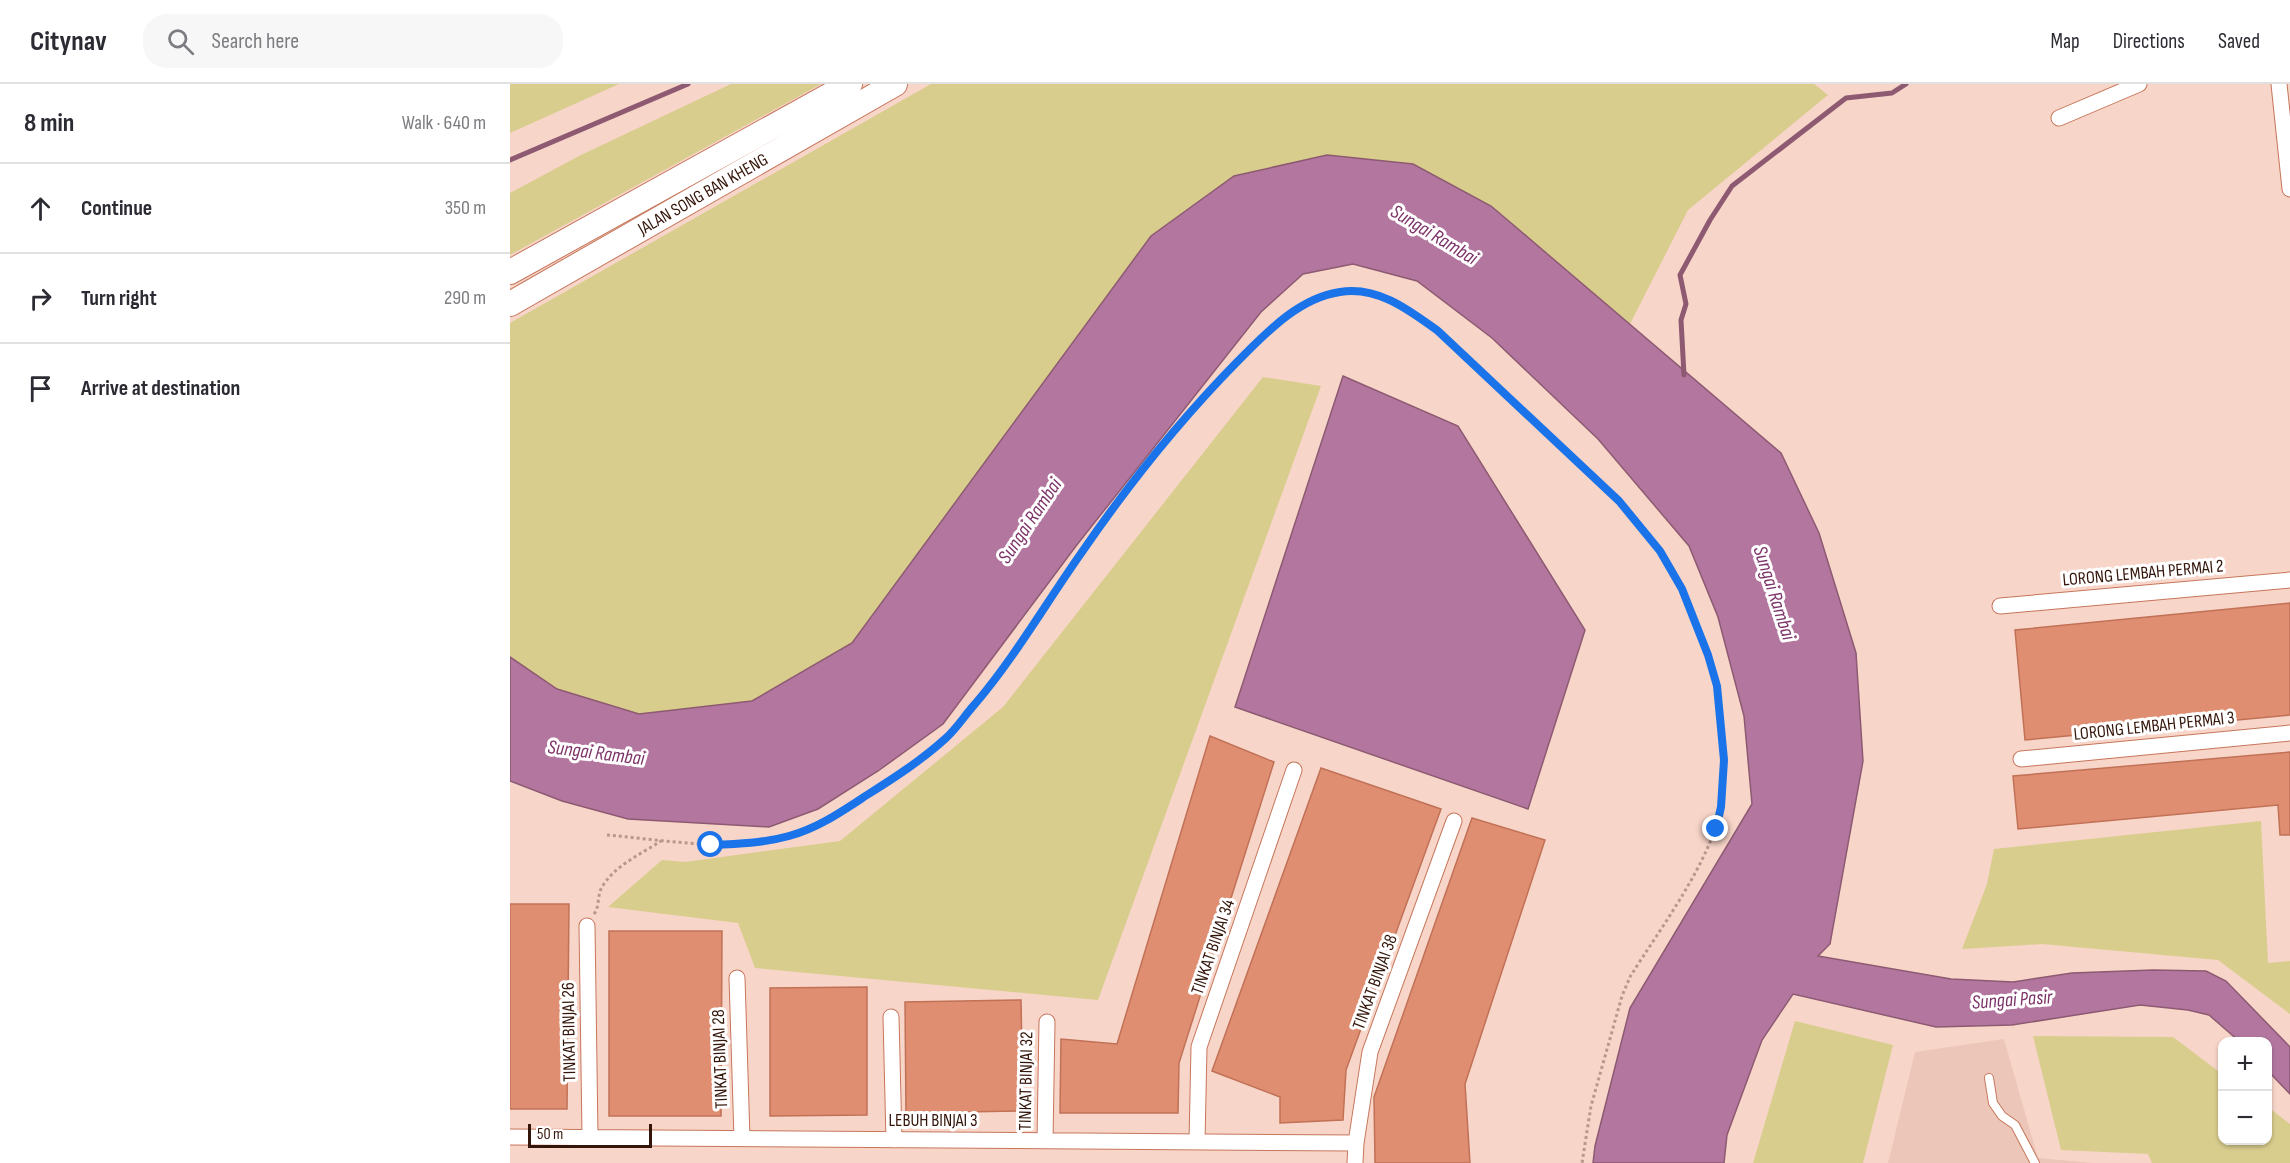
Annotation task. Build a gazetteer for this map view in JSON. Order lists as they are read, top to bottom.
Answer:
{
  "streets": {
    "main road": ["JALAN SONG BAN KHENG"],
    "street": [
      "LORONG LEMBAH PERMAI 2",
      "LORONG LEMBAH PERMAI 3",
      "TINKAT BINJAI 34",
      "TINKAT BINJAI 38",
      "TINKAT BINJAI 26",
      "TINKAT BINJAI 28",
      "TINKAT BINJAI 32",
      "LEBUH BINJAI 3"
    ]
  },
  "crossings": [
    ["TINKAT BINJAI 34", "LEBUH BINJAI 3"],
    ["TINKAT BINJAI 38", "LEBUH BINJAI 3"],
    ["TINKAT BINJAI 26", "LEBUH BINJAI 3"],
    ["TINKAT BINJAI 28", "LEBUH BINJAI 3"],
    ["TINKAT BINJAI 32", "LEBUH BINJAI 3"]
  ],
  "water": ["Sungai Rambai", "Sungai Pasir"],
  "scale_bar": "50 m",
  "page": {
    "header": "Citynav",
    "search": "Search here",
    "nav": ["Map", "Directions", "Saved"],
    "heading": ["8 min", "Walk · 640 m"],
    "list": [
      ["Continue", "350 m"],
      ["Turn right", "290 m"],
      "Arrive at destination"
    ],
    "map_buttons": ["+", "−"],
    "scale": "50 m"
  }
}
